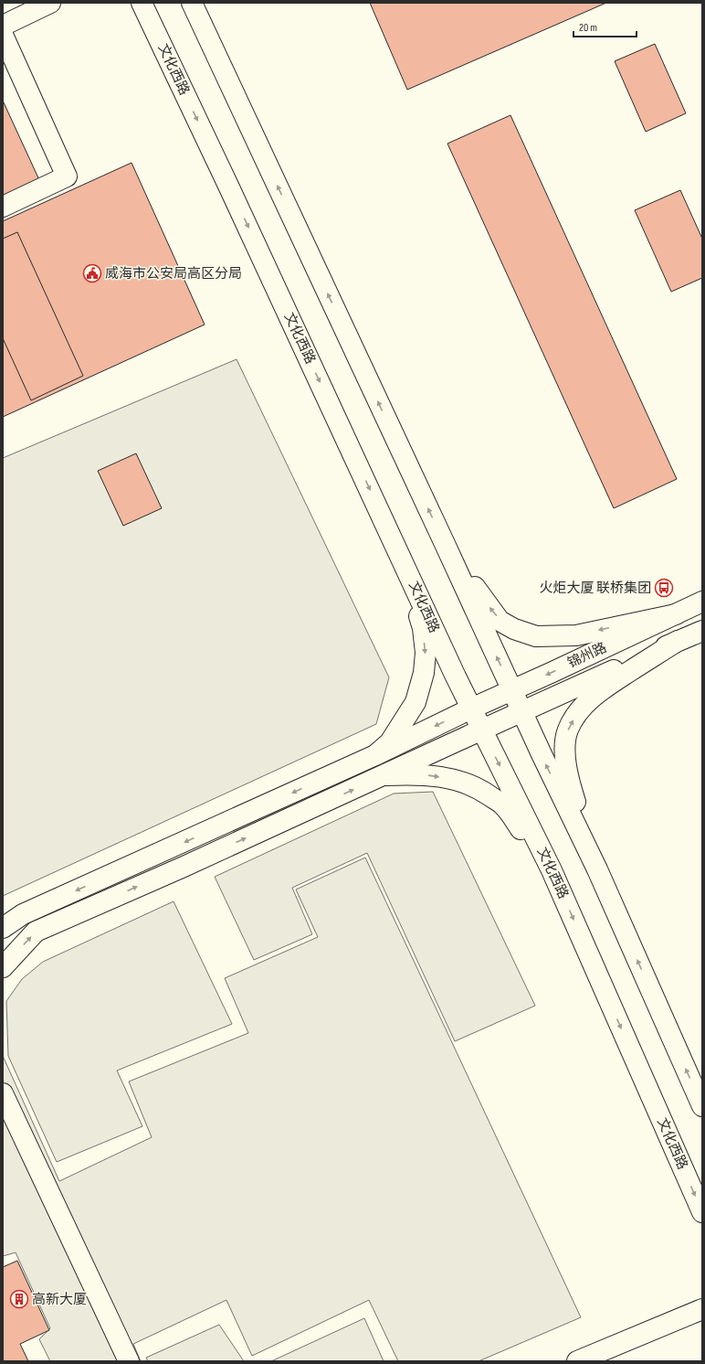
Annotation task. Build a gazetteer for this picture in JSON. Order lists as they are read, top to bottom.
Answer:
{
  "streets": {
    "main road": ["文化西路", "锦州路"]
  },
  "crossings": [
    ["文化西路", "锦州路"]
  ],
  "places": {
    "public building": ["威海市公安局高区分局"],
    "bus stop": ["火炬大厦 联桥集团"],
    "building": ["高新大厦"]
  },
  "scale_bar": "20 m"
}
